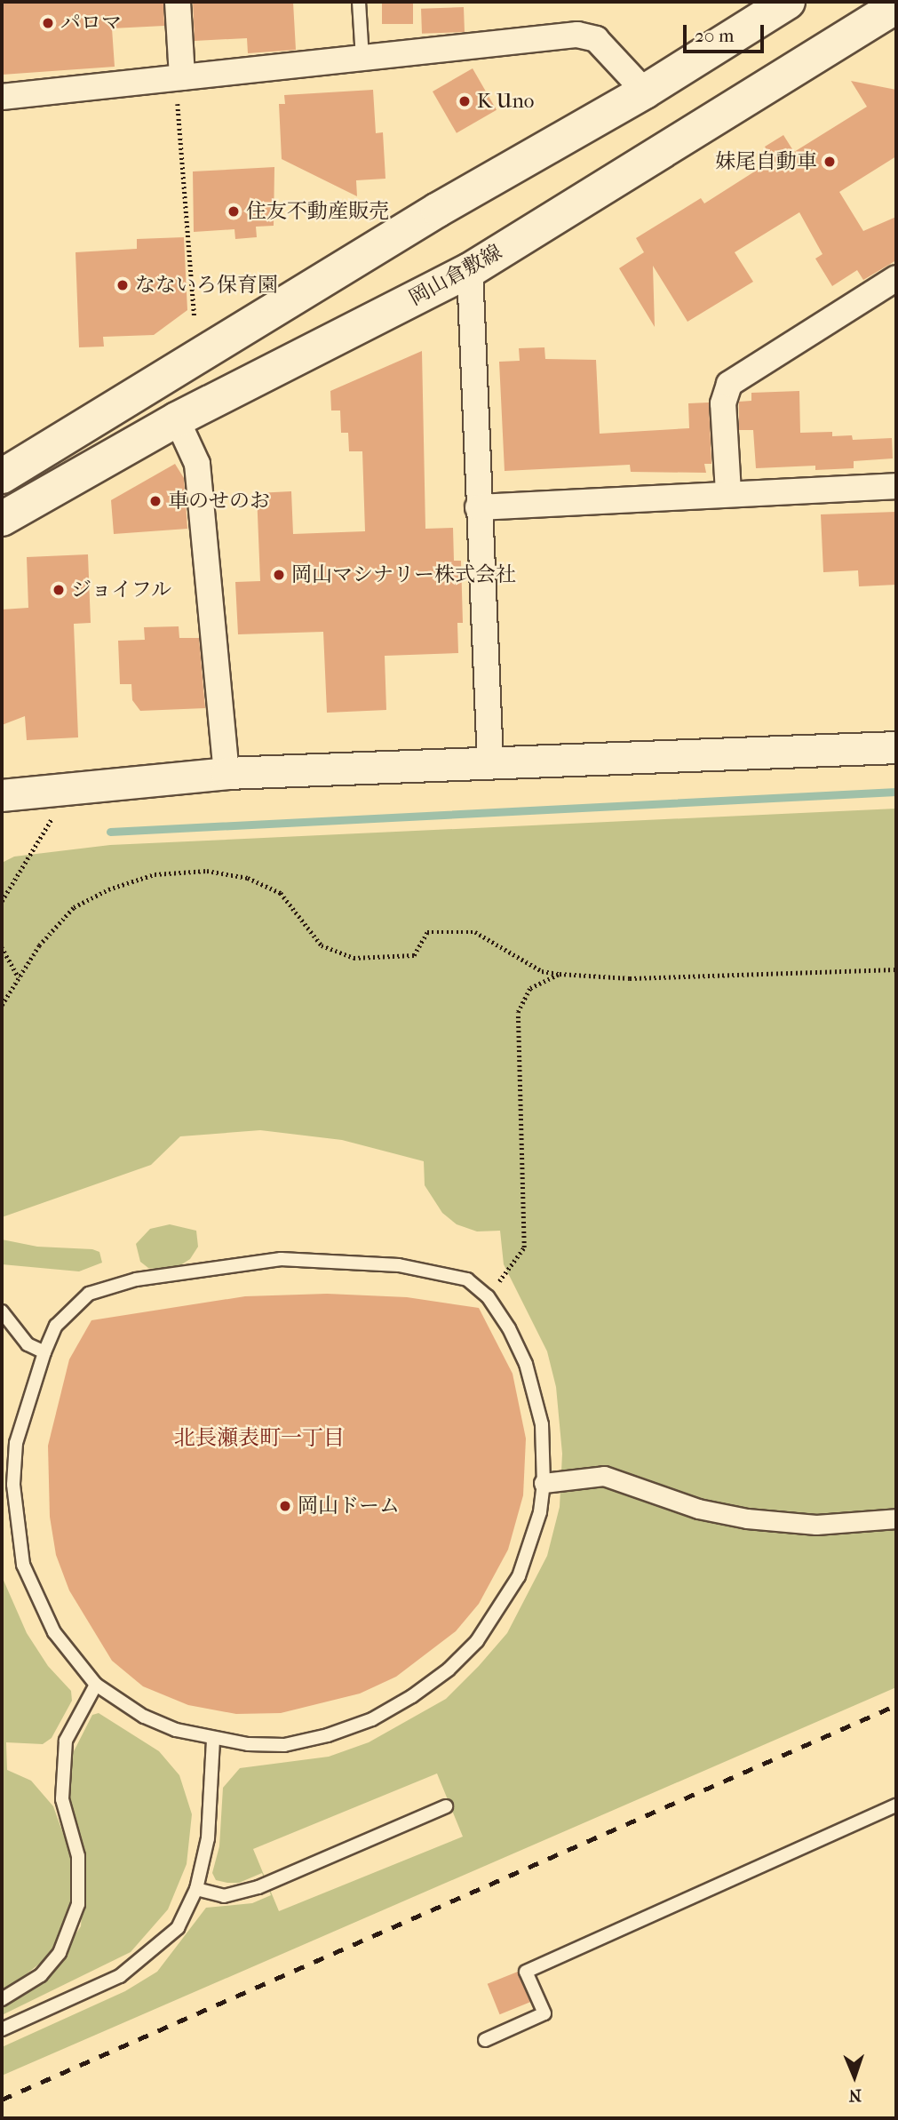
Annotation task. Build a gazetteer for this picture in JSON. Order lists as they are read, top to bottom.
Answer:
{
  "streets": {
    "main road": ["岡山倉敷線"]
  },
  "districts": ["北長瀬表町一丁目"],
  "places": [
    "パロマ",
    "K Uno",
    "妹尾自動車",
    "住友不動産販売",
    "なないろ保育園",
    "車のせのお",
    "岡山マシナリー株式会社",
    "ジョイフル",
    "岡山ドーム"
  ],
  "scale_bar": "20 m",
  "north": "bottom"
}
